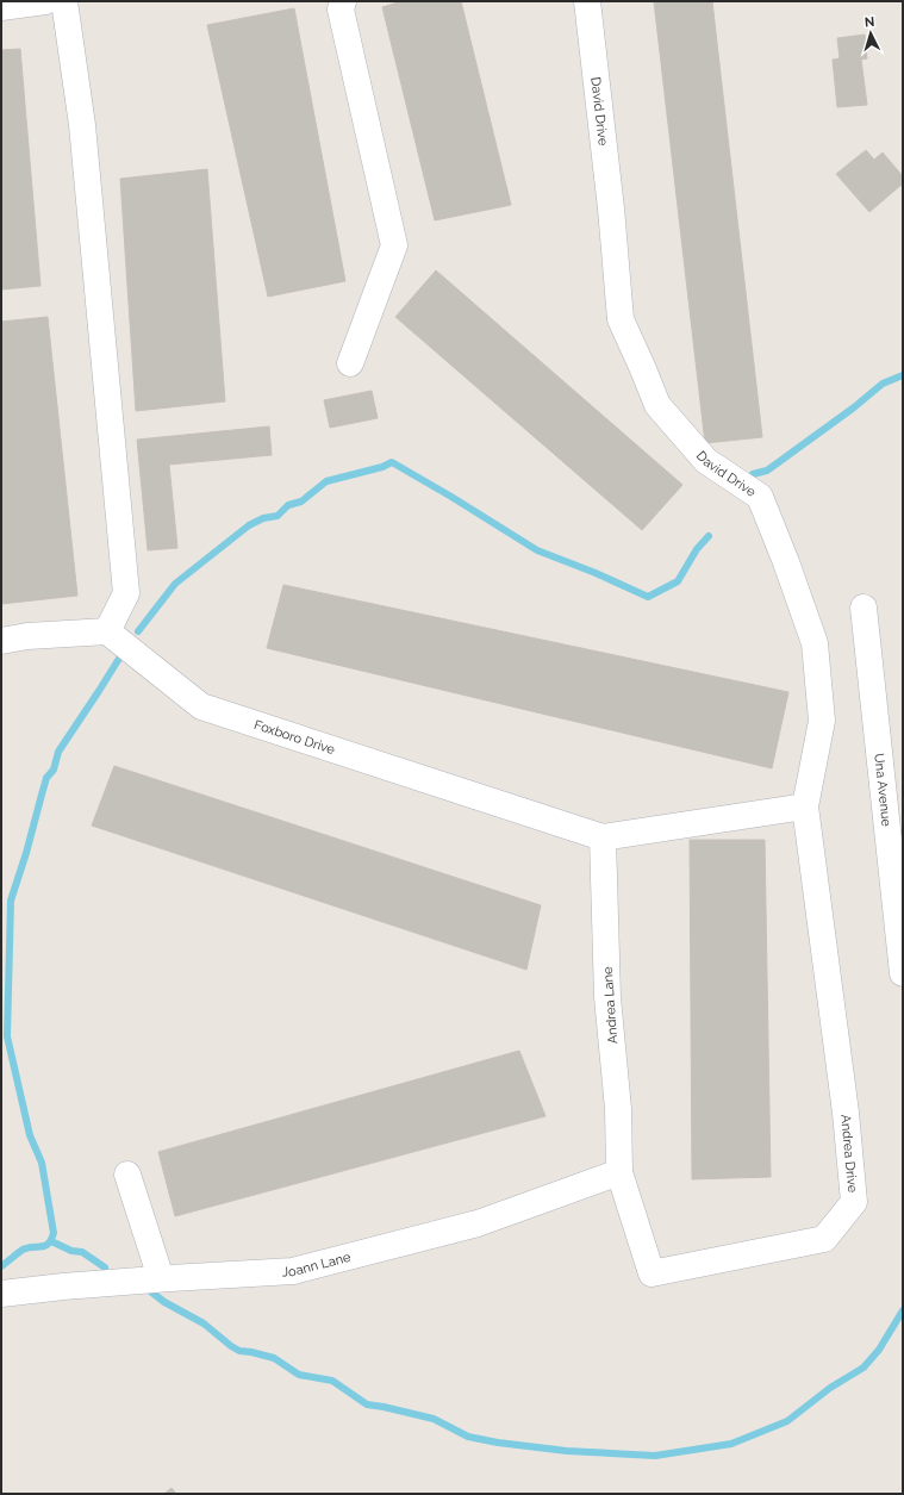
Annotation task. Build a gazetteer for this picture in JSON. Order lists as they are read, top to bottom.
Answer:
{
  "streets": {
    "street": [
      "David Drive",
      "Foxboro Drive",
      "Una Avenue",
      "Andrea Lane",
      "Andrea Drive",
      "Joann Lane"
    ]
  },
  "crossings": [
    ["David Drive", "Andrea Drive"],
    ["Foxboro Drive", "Andrea Lane"],
    ["Andrea Lane", "Andrea Drive"],
    ["Andrea Lane", "Joann Lane"],
    ["Andrea Drive", "Joann Lane"]
  ],
  "north": "top"
}
